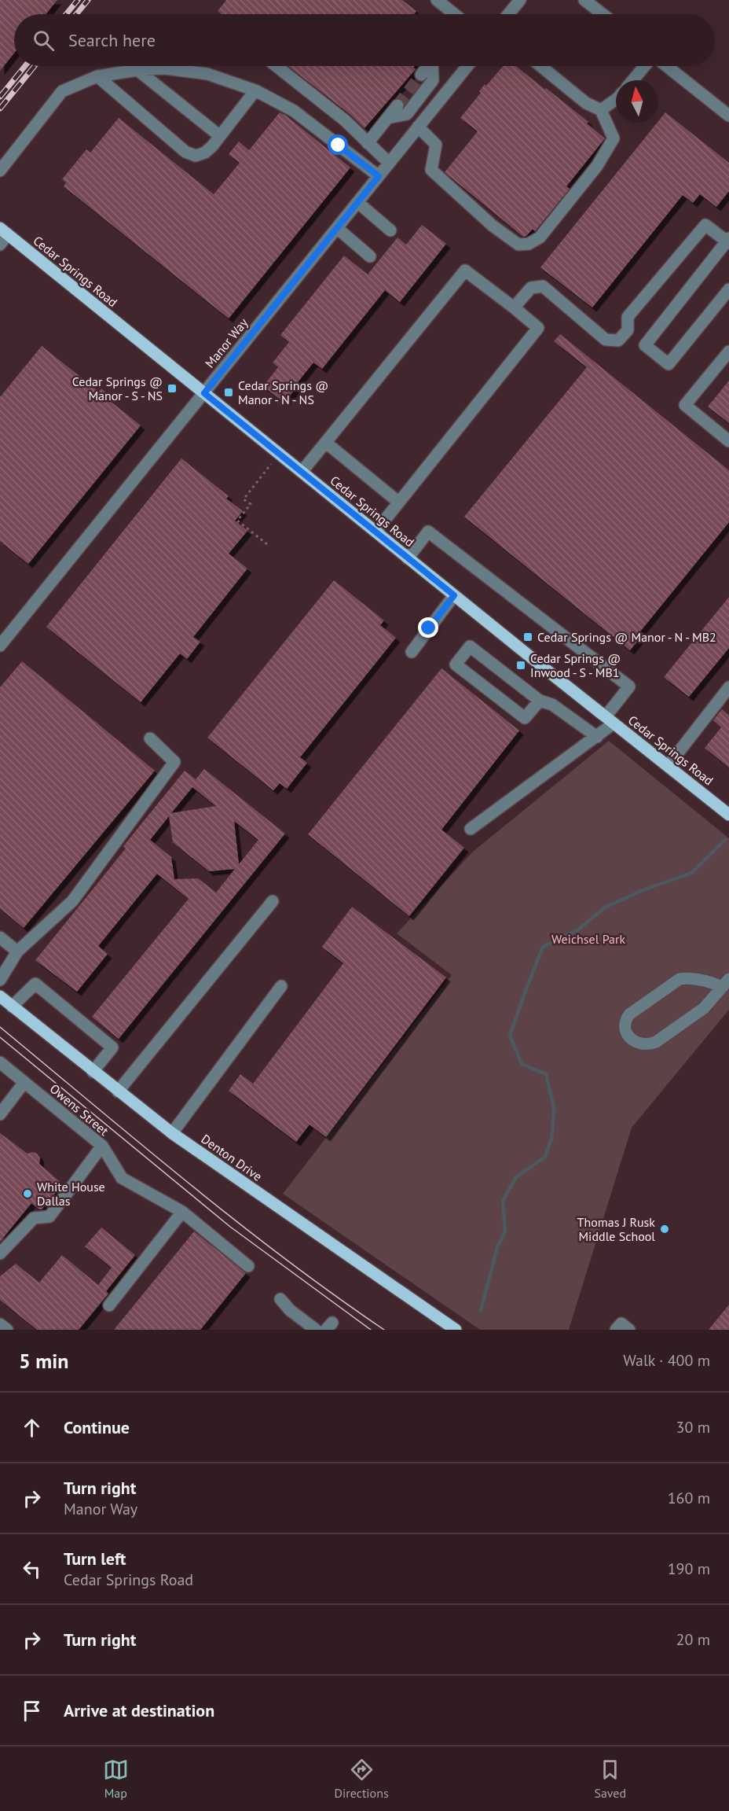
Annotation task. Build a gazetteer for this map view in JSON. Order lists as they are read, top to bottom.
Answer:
{
  "streets": {
    "main road": ["Cedar Springs Road", "Denton Drive"],
    "street": ["Manor Way", "Owens Street"]
  },
  "crossings": [
    ["Cedar Springs Road", "Manor Way"]
  ],
  "parks": ["Weichsel Park"],
  "places": {
    "transit": [
      "Cedar Springs @ Manor - S - NS",
      "Cedar Springs @ Manor - N - NS",
      "Cedar Springs @ Manor - N - MB2",
      "Cedar Springs @ Inwood - S - MB1"
    ],
    "other": ["White House Dallas", "Thomas J Rusk Middle School"]
  },
  "north": "top",
  "page": {
    "search": "Search here",
    "heading": ["5 min", "Walk · 400 m"],
    "list": [
      ["Continue", "30 m"],
      ["Turn right", "Manor Way", "160 m"],
      ["Turn left", "Cedar Springs Road", "190 m"],
      ["Turn right", "20 m"],
      "Arrive at destination"
    ],
    "nav": ["Map", "Directions", "Saved"]
  }
}
